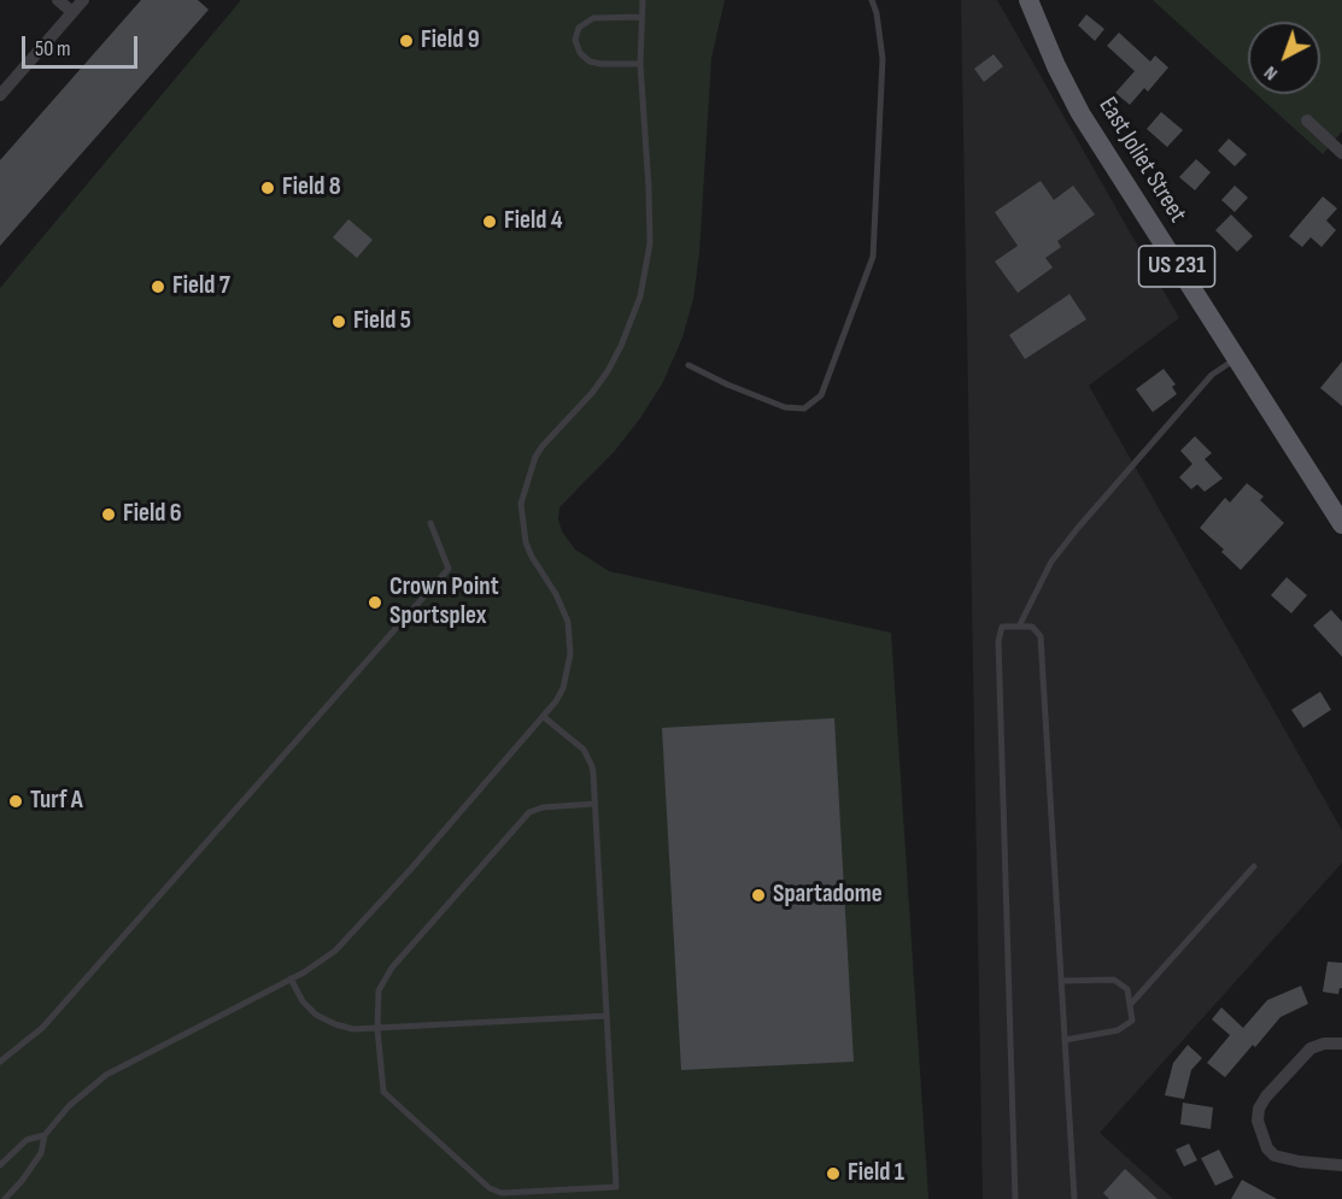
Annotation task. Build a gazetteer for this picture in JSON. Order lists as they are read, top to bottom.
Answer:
{
  "streets": {
    "main road": ["East Joliet Street", "US 231"]
  },
  "places": [
    "Field 9",
    "Field 8",
    "Field 4",
    "Field 7",
    "Field 5",
    "Field 6",
    "Crown Point Sportsplex",
    "Turf A",
    "Spartadome",
    "Field 1"
  ],
  "scale_bar": "50 m",
  "north": "bottom left"
}
